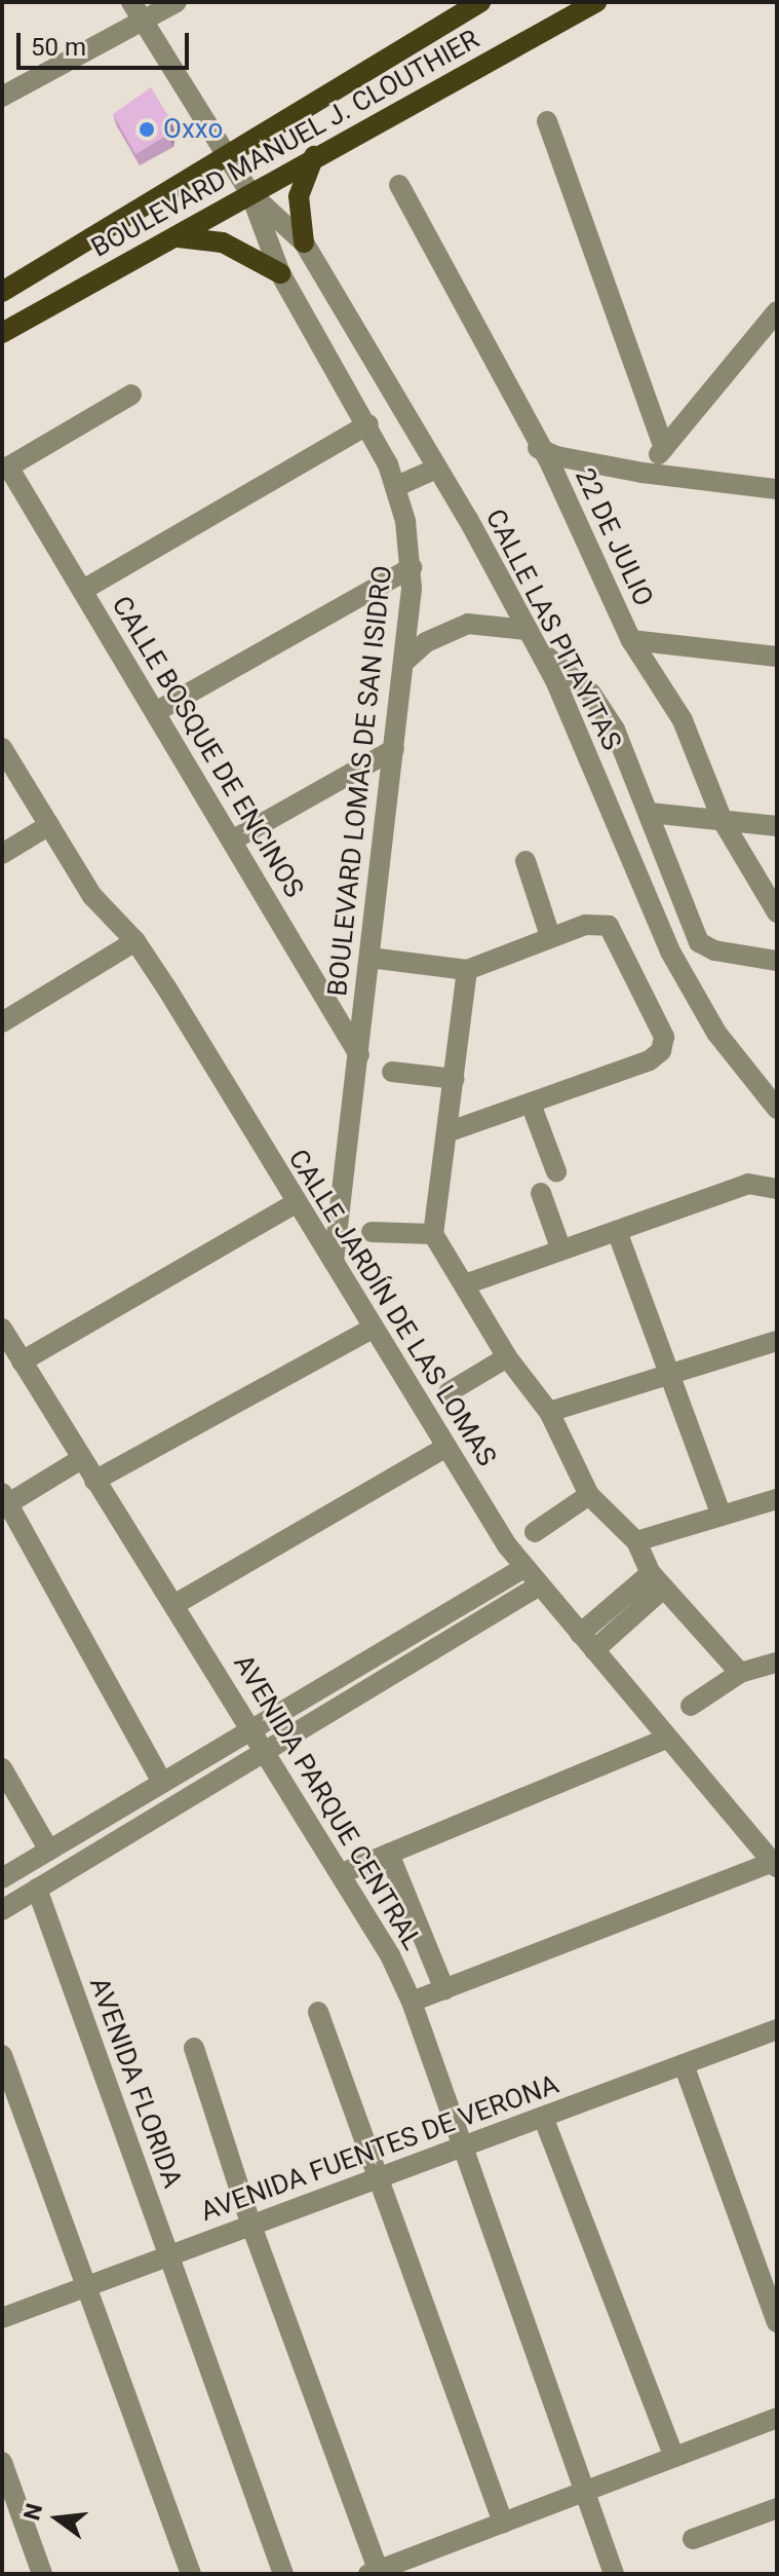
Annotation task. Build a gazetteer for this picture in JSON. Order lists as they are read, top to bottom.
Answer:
{
  "streets": {
    "main road": ["BOULEVARD MANUEL J. CLOUTHIER"],
    "street": [
      "22 DE JULIO",
      "CALLE LAS PITAYITAS",
      "CALLE BOSQUE DE ENCINOS",
      "BOULEVARD LOMAS DE SAN ISIDRO",
      "CALLE JARDÍN DE LAS LOMAS",
      "AVENIDA PARQUE CENTRAL",
      "AVENIDA FLORIDA",
      "AVENIDA FUENTES DE VERONA"
    ]
  },
  "crossings": [
    ["BOULEVARD MANUEL J. CLOUTHIER", "CALLE LAS PITAYITAS"],
    ["BOULEVARD MANUEL J. CLOUTHIER", "BOULEVARD LOMAS DE SAN ISIDRO"],
    ["CALLE LAS PITAYITAS", "BOULEVARD LOMAS DE SAN ISIDRO"],
    ["CALLE BOSQUE DE ENCINOS", "BOULEVARD LOMAS DE SAN ISIDRO"],
    ["BOULEVARD LOMAS DE SAN ISIDRO", "CALLE JARDÍN DE LAS LOMAS"],
    ["AVENIDA PARQUE CENTRAL", "AVENIDA FUENTES DE VERONA"],
    ["AVENIDA FLORIDA", "AVENIDA FUENTES DE VERONA"]
  ],
  "places": ["Oxxo"],
  "scale_bar": "50 m",
  "north": "left"
}
